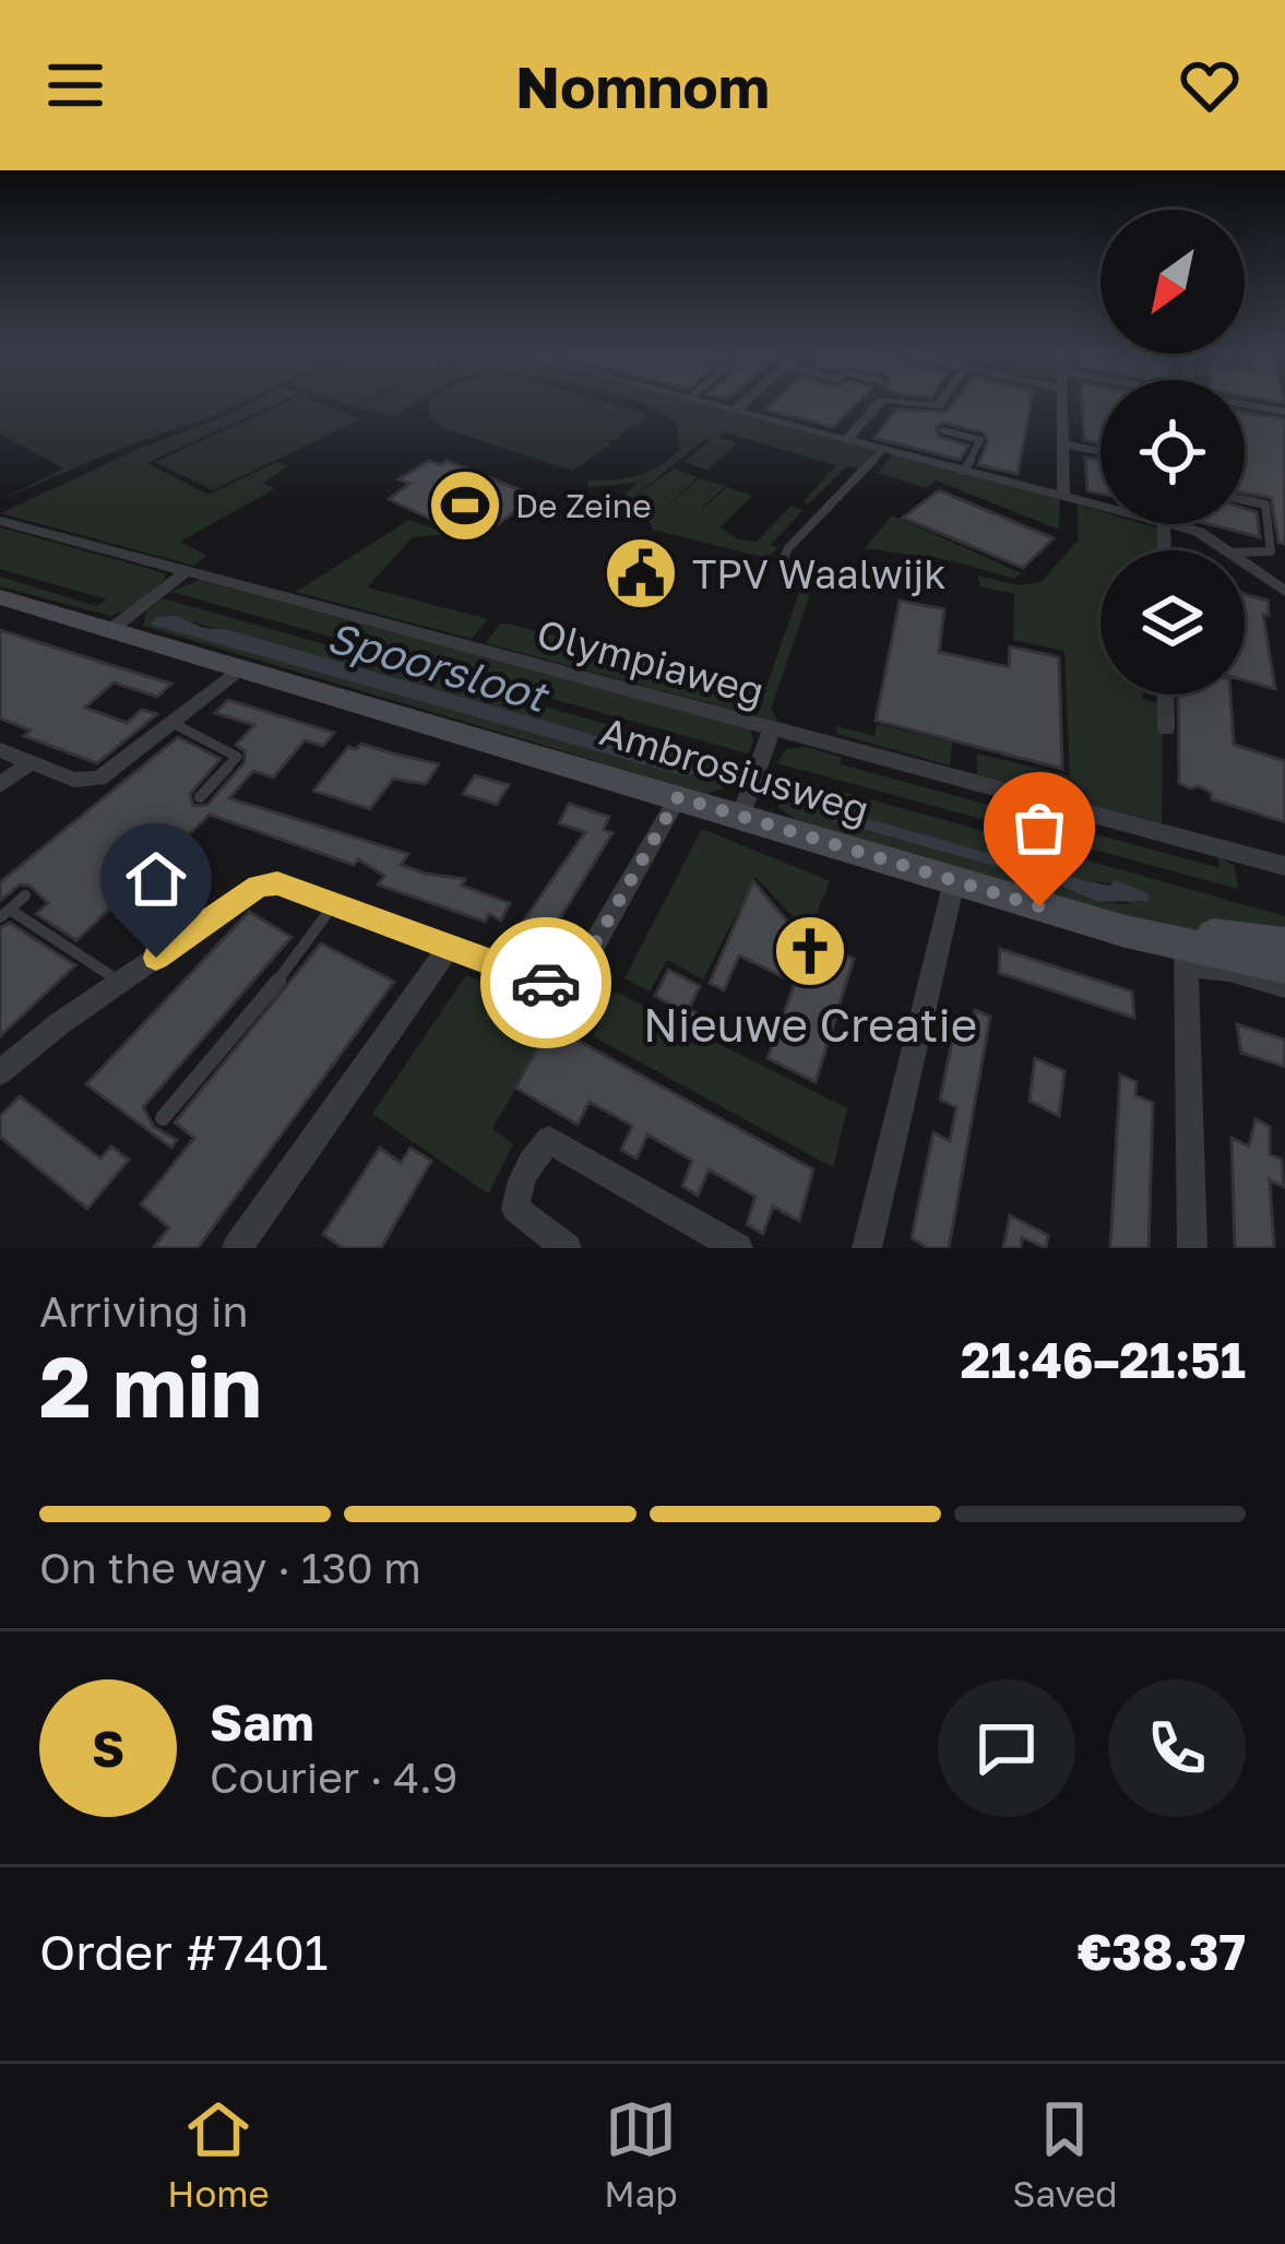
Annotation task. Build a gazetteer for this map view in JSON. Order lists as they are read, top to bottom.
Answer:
{
  "streets": {
    "main road": ["Ambrosiusweg"],
    "street": ["Olympiaweg"]
  },
  "water": ["Spoorsloot"],
  "places": {
    "sports": ["De Zeine"],
    "public building": ["TPV Waalwijk"],
    "church": ["Nieuwe Creatie"]
  },
  "north": "bottom left",
  "page": {
    "header": "Nomnom",
    "heading": ["2 min", "Arriving in", "21:46–21:51"],
    "panel": [
      "Sam",
      "Courier · 4.9",
      "Order #7401",
      "€38.37"
    ],
    "bar": "On the way · 130 m",
    "round": "S",
    "tabs": ["Home", "Map", "Saved"]
  }
}
